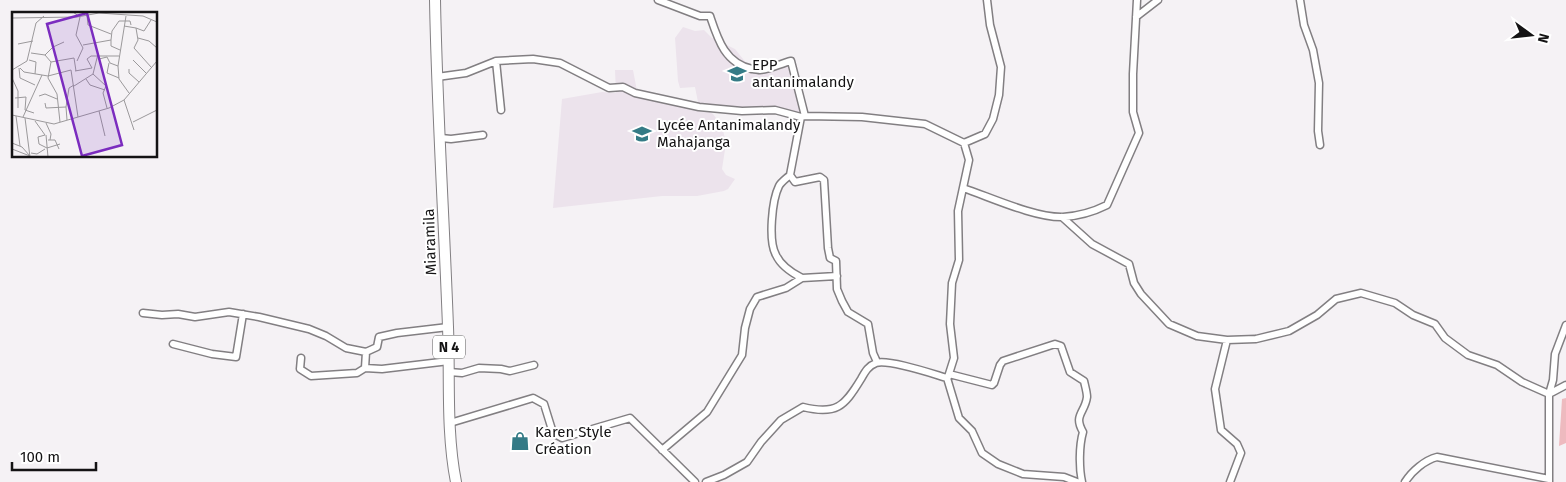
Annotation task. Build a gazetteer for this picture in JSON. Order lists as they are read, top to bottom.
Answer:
{
  "streets": {
    "main road": ["Miaramila", "N 4"]
  },
  "places": {
    "school or university": ["EPP antanimalandy", "Lycée Antanimalandy Mahajanga"],
    "shop": ["Karen Style Création"]
  },
  "scale_bar": "100 m",
  "north": "right"
}
